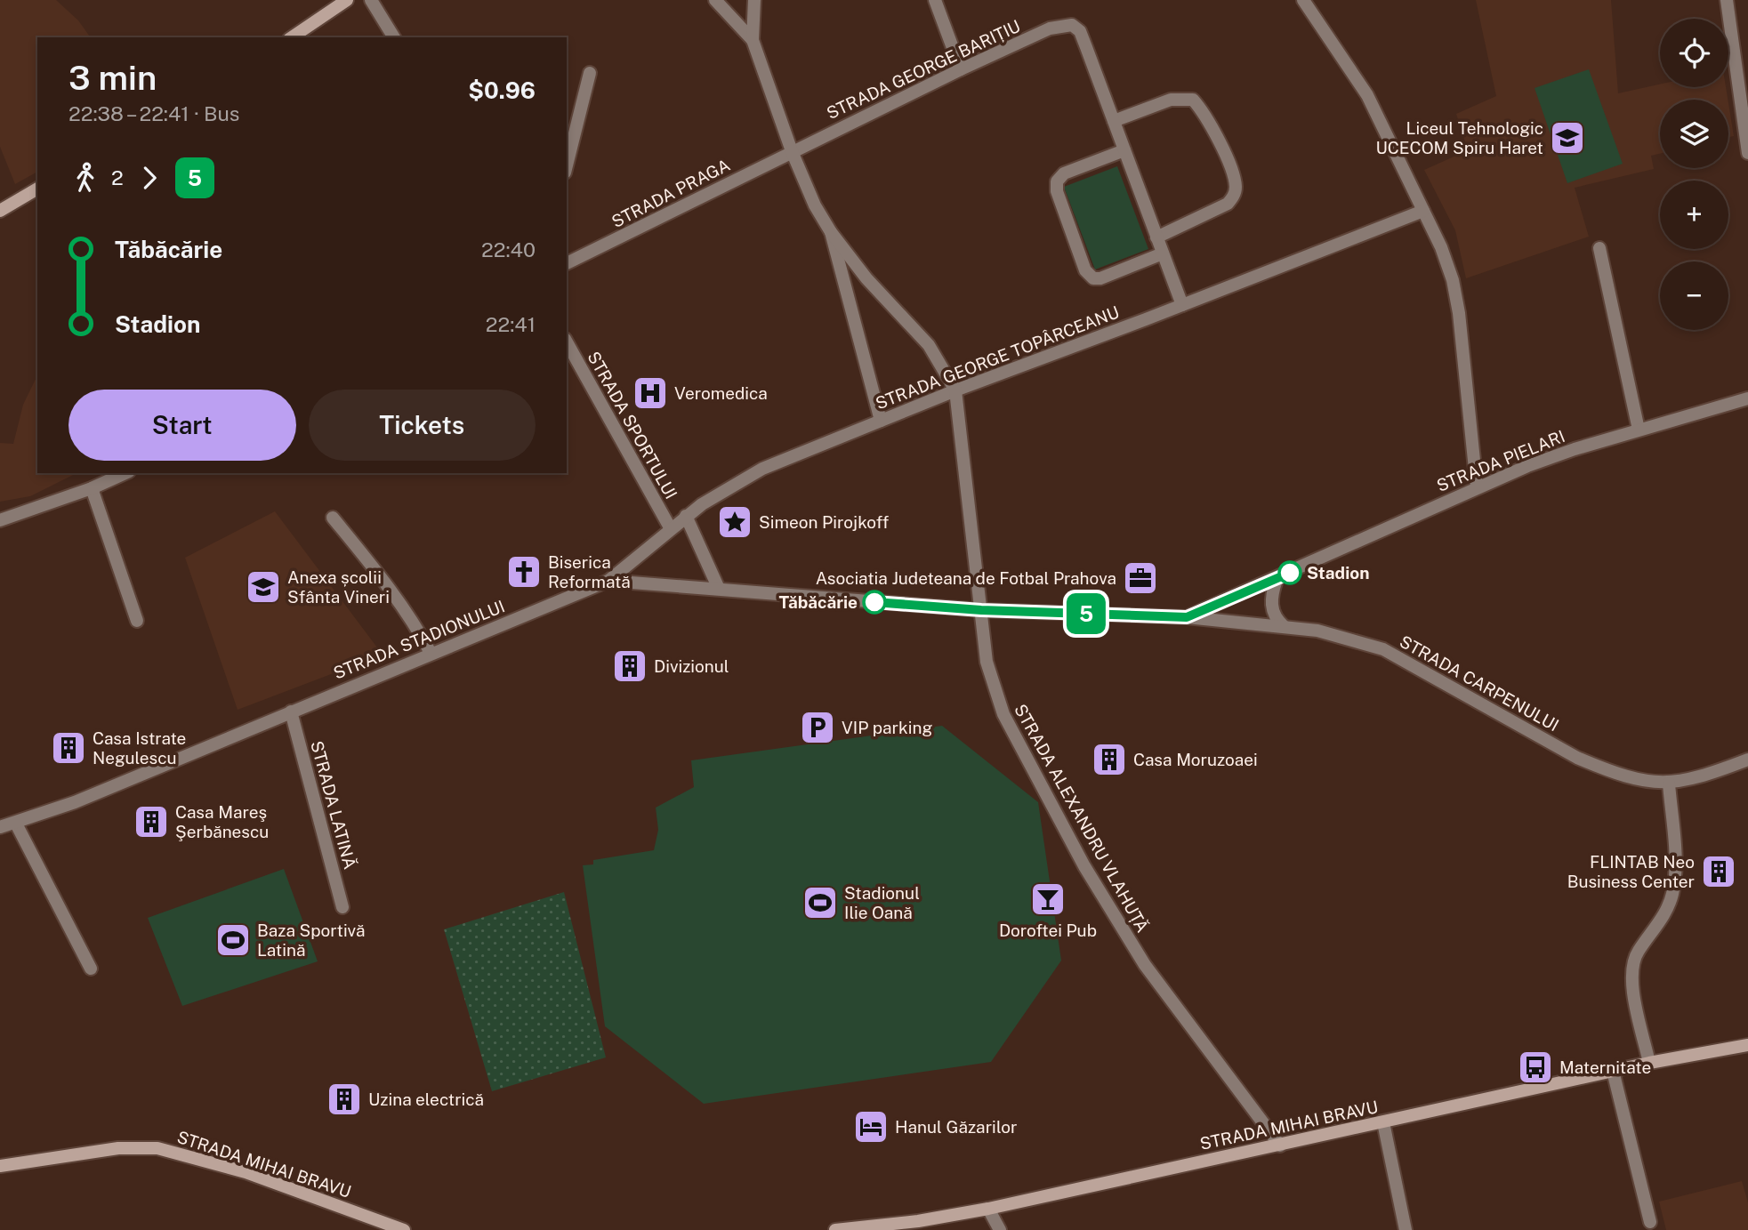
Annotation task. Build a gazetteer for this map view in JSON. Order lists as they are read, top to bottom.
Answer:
{
  "streets": {
    "main road": ["STRADA MIHAI BRAVU"],
    "street": [
      "STRADA GEORGE BARIȚIU",
      "STRADA PRAGA",
      "STRADA GEORGE TOPÂRCEANU",
      "STRADA SPORTULUI",
      "STRADA PIELARI",
      "STRADA STADIONULUI",
      "STRADA CARPENULUI",
      "STRADA LATINĂ",
      "STRADA ALEXANDRU VLAHUȚĂ"
    ]
  },
  "crossings": [
    ["STRADA GEORGE BARIȚIU", "STRADA PRAGA"],
    ["STRADA GEORGE BARIȚIU", "STRADA ALEXANDRU VLAHUȚĂ"],
    ["STRADA PRAGA", "STRADA ALEXANDRU VLAHUȚĂ"],
    ["STRADA GEORGE TOPÂRCEANU", "STRADA SPORTULUI"],
    ["STRADA GEORGE TOPÂRCEANU", "STRADA STADIONULUI"],
    ["STRADA GEORGE TOPÂRCEANU", "STRADA ALEXANDRU VLAHUȚĂ"],
    ["STRADA PIELARI", "STRADA STADIONULUI"],
    ["STRADA PIELARI", "STRADA CARPENULUI"],
    ["STRADA PIELARI", "STRADA ALEXANDRU VLAHUȚĂ"],
    ["STRADA STADIONULUI", "STRADA LATINĂ"],
    ["STRADA STADIONULUI", "STRADA ALEXANDRU VLAHUȚĂ"],
    ["STRADA ALEXANDRU VLAHUȚĂ", "STRADA MIHAI BRAVU"]
  ],
  "places": {
    "school or university": ["Liceul Tehnologic UCECOM Spiru Haret", "Anexa școlii Sfânta Vineri"],
    "hospital": ["Veromedica"],
    "place": ["Simeon Pirojkoff"],
    "church": ["Biserica Reformată"],
    "other": ["Stadion", "Tăbăcărie"],
    "office": ["Asociatia Judeteana de Fotbal Prahova"],
    "building": [
      "Divizionul",
      "Casa Istrate Negulescu",
      "Casa Moruzoaei",
      "Casa Mareş Şerbănescu",
      "FLINTAB Neo Business Center",
      "Uzina electrică"
    ],
    "parking": ["VIP parking"],
    "bar": ["Doroftei Pub"],
    "sports": ["Stadionul Ilie Oană", "Baza Sportivă Latină"],
    "bus stop": ["Maternitate"],
    "hotel": ["Hanul Găzarilor"]
  },
  "lines": ["bus line 5"],
  "page": {
    "on_map": "5",
    "map_buttons": ["+", "−"],
    "heading": ["3 min", "22:38 – 22:41 · Bus", "$0.96"],
    "legs": ["2", "5"],
    "list": [
      {
        "name": "Tăbăcărie",
        "value": "22:40"
      },
      {
        "name": "Stadion",
        "value": "22:41"
      }
    ],
    "buttons": ["Start", "Tickets"]
  }
}
